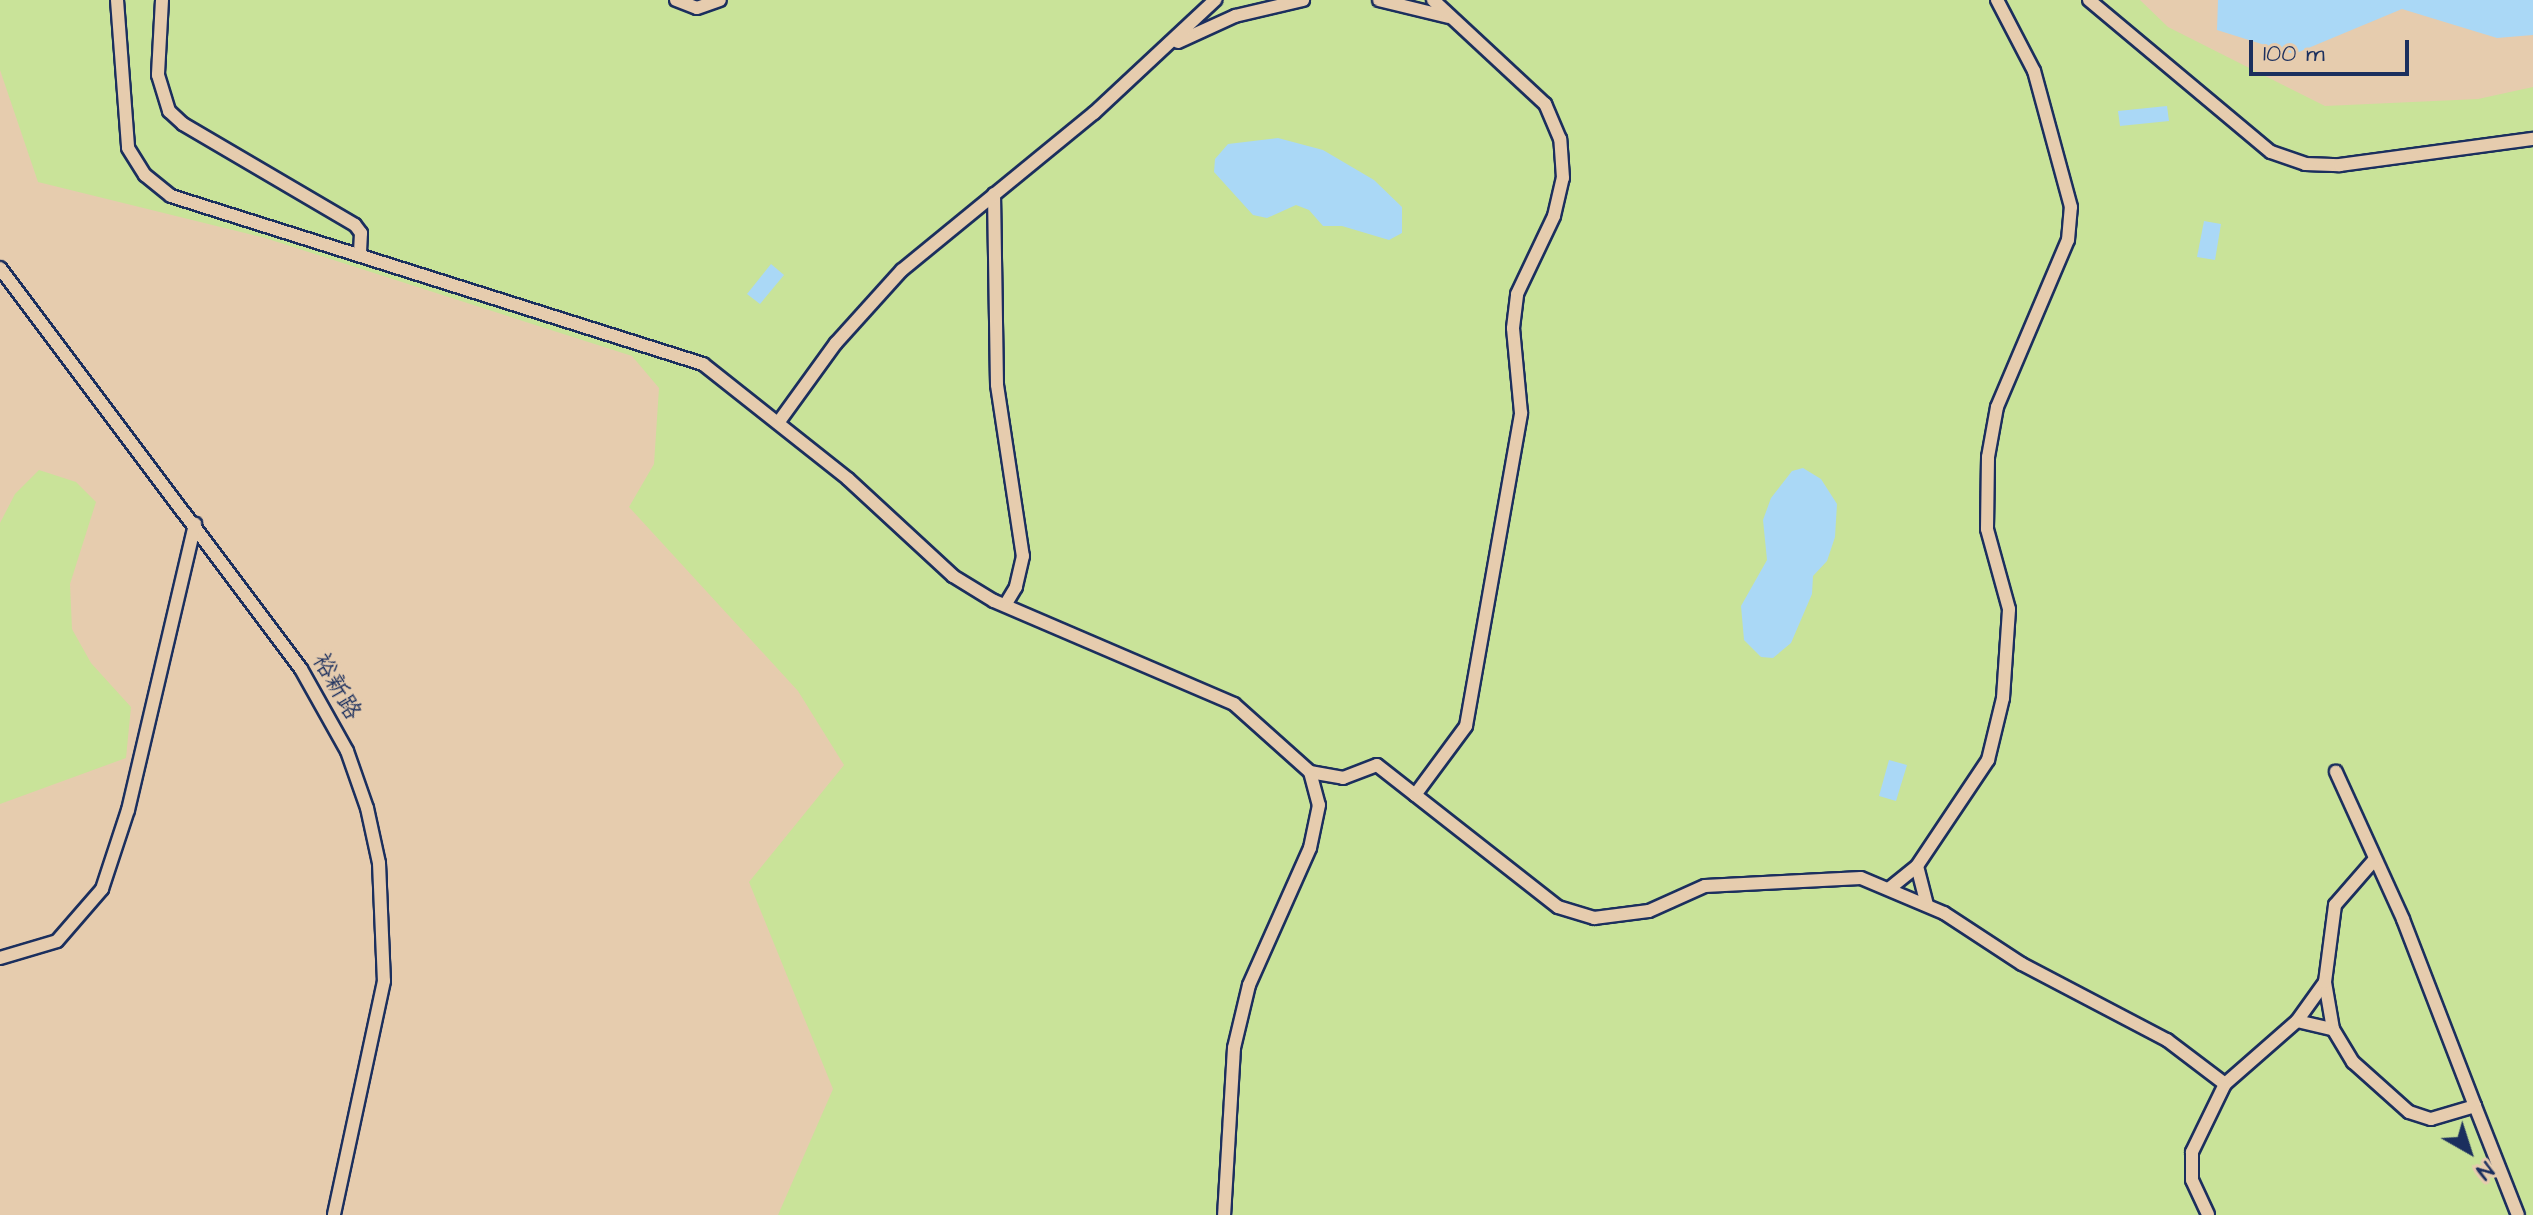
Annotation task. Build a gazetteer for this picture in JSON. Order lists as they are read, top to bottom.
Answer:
{
  "streets": {
    "street": ["裕新路"]
  },
  "scale_bar": "100 m",
  "north": "bottom right"
}
